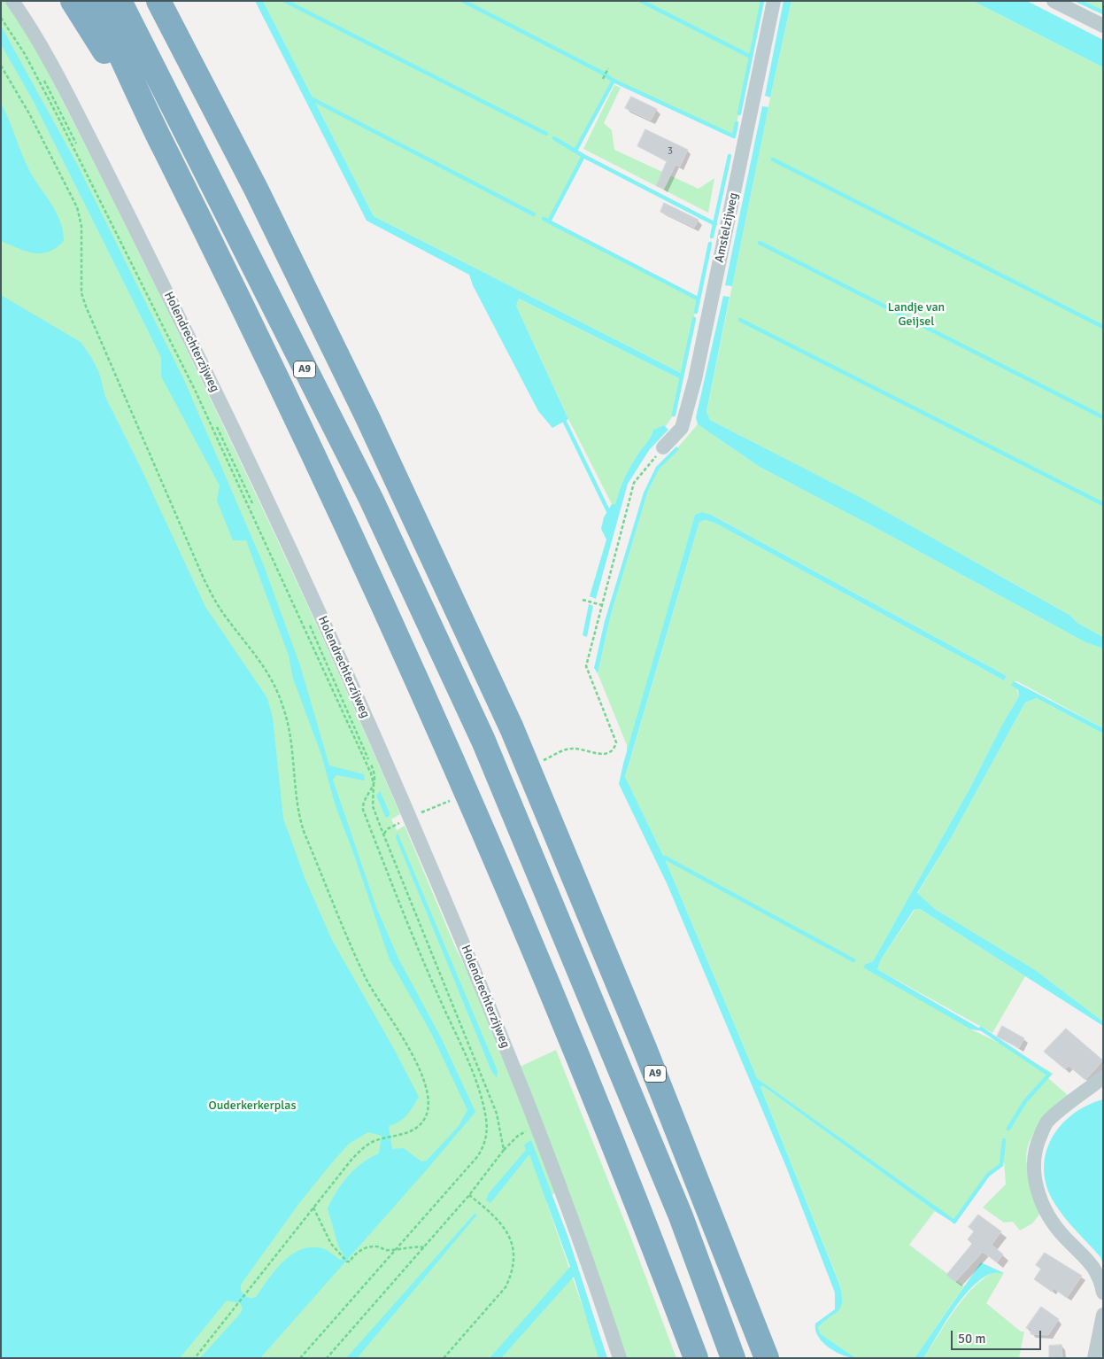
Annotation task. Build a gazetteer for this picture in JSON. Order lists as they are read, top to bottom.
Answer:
{
  "streets": {
    "highway": ["A9"],
    "street": ["Amstelzijweg", "Holendrechterzijweg"]
  },
  "parks": ["Landje van Geijsel", "Ouderkerkerplas"],
  "house_numbers": ["3"],
  "scale_bar": "50 m"
}
